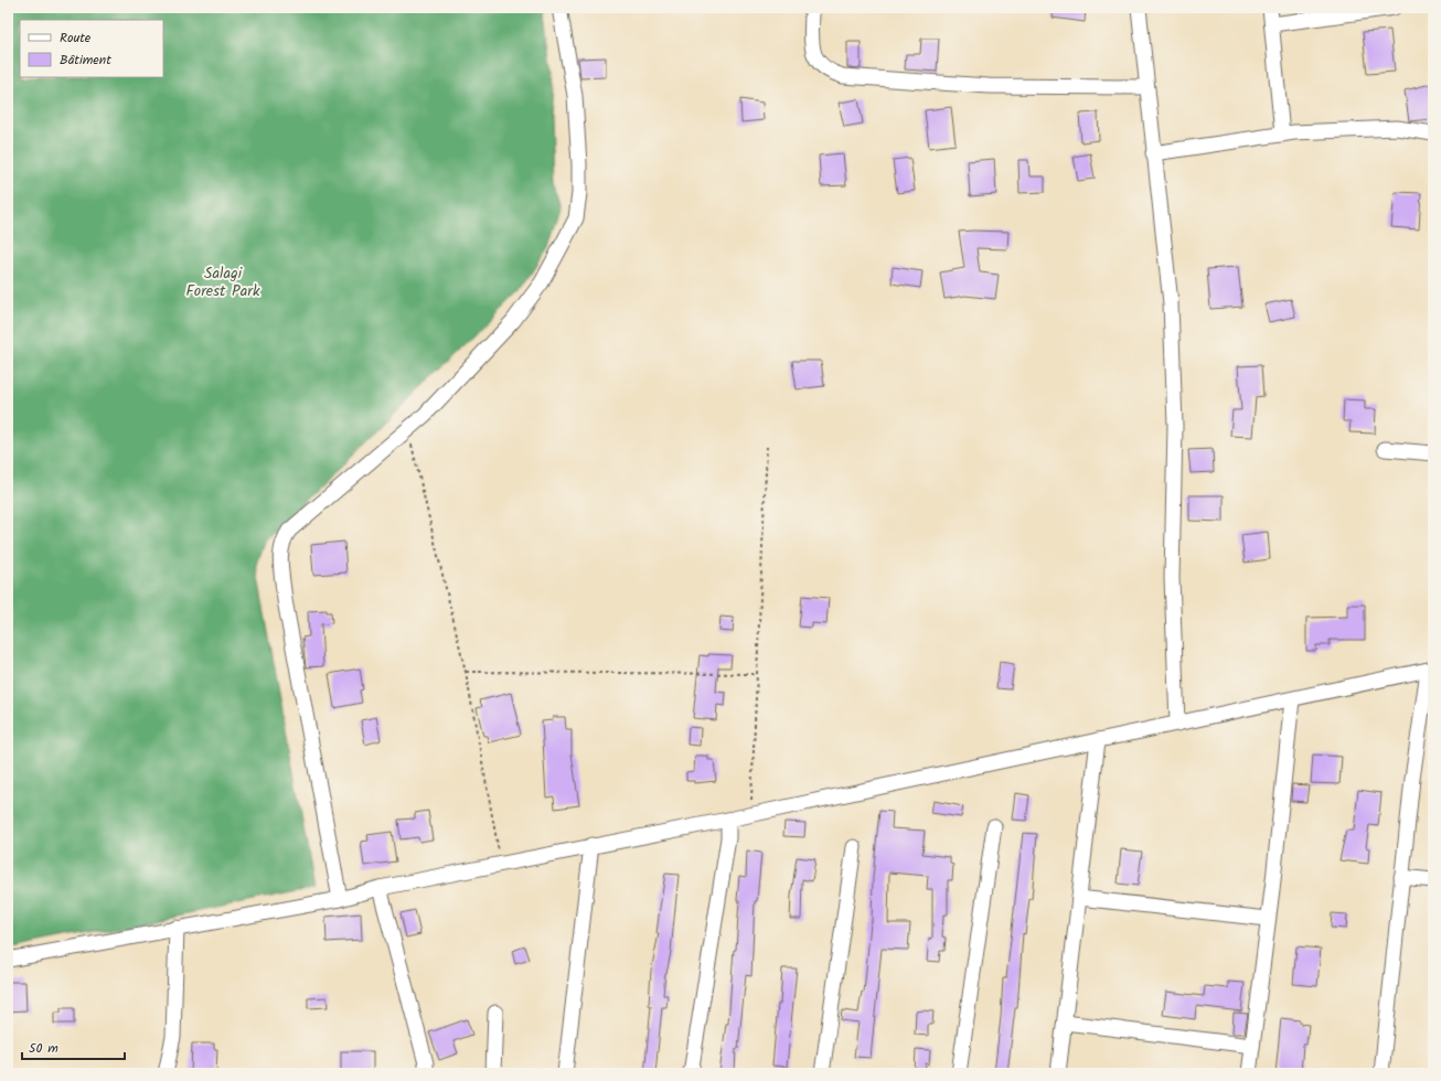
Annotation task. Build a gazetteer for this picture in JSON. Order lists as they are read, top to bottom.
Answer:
{
  "parks": ["Salagi Forest Park"],
  "legend": ["Route", "Bâtiment"],
  "scale_bar": "50 m"
}
